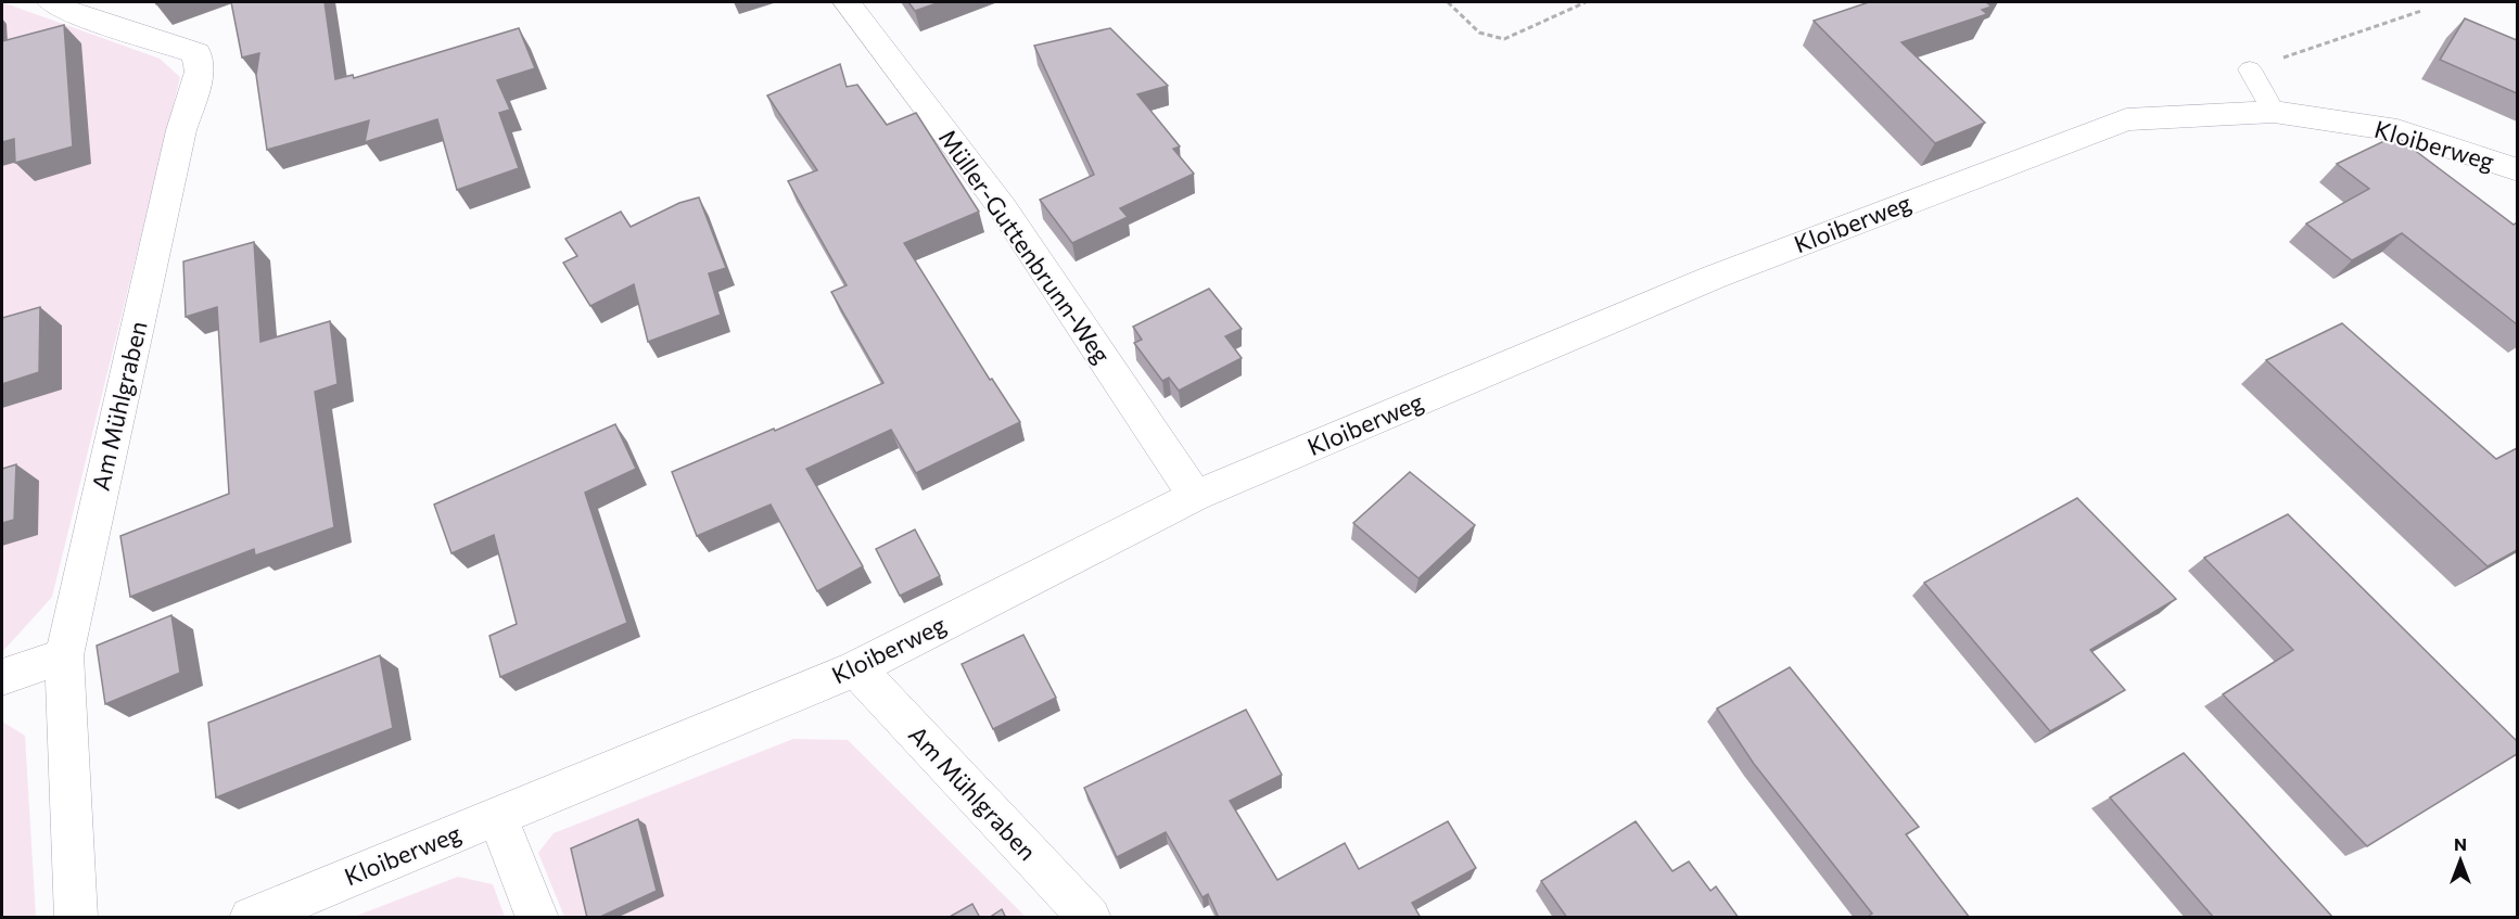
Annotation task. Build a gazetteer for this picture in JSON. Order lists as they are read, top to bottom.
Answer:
{
  "streets": {
    "street": ["Kloiberweg", "Müller-Guttenbrunn-Weg", "Am Mühlgraben"]
  },
  "crossings": [
    ["Kloiberweg", "Müller-Guttenbrunn-Weg"],
    ["Kloiberweg", "Am Mühlgraben"]
  ],
  "north": "top"
}
